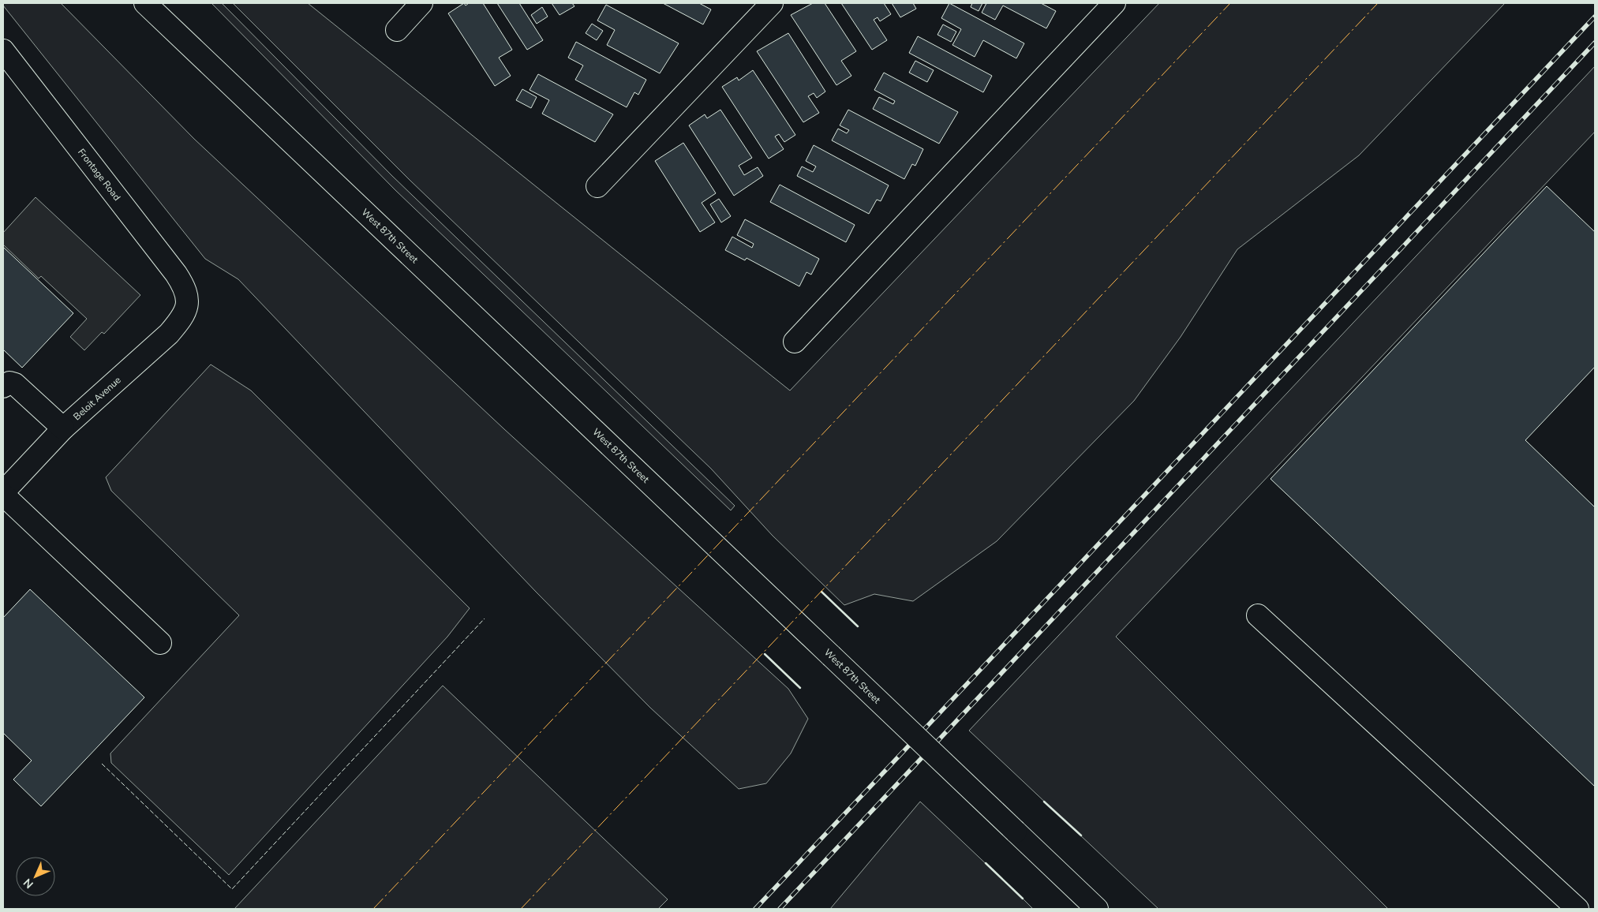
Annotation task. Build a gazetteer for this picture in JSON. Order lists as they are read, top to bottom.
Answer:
{
  "streets": {
    "street": ["Frontage Road", "West 87th Street", "Beloit Avenue"]
  },
  "crossings": [
    ["Frontage Road", "Beloit Avenue"]
  ],
  "north": "bottom left"
}
